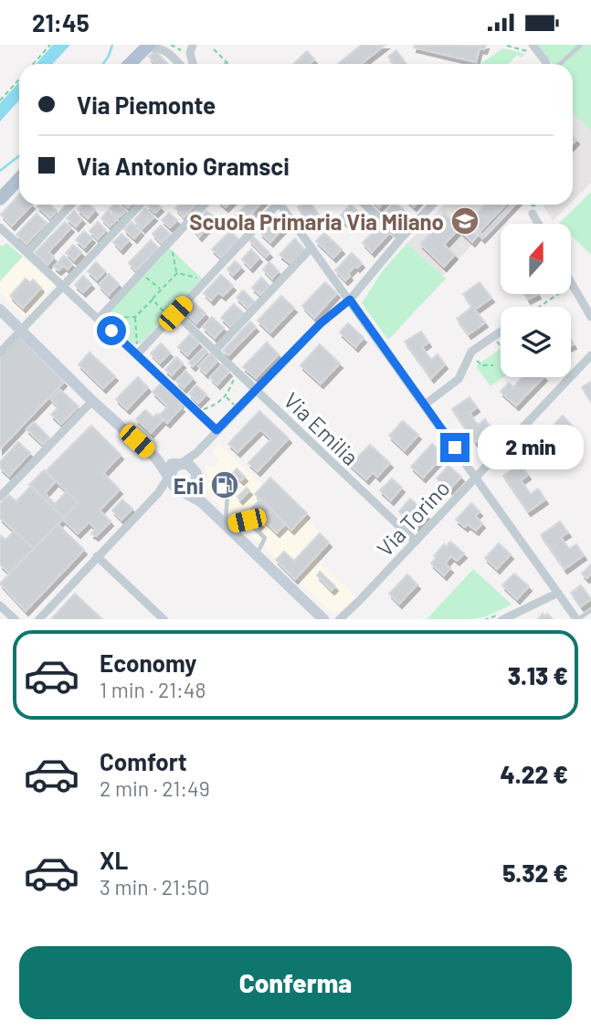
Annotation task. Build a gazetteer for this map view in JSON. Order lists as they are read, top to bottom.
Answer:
{
  "streets": {
    "street": ["Via Emilia", "Via Torino"]
  },
  "crossings": [
    ["Via Emilia", "Via Torino"]
  ],
  "places": {
    "school or university": ["Scuola Primaria Via Milano"],
    "fuel station": ["Eni"]
  },
  "north": "top",
  "page": {
    "status": "21:45",
    "banner": ["Via Piemonte", "Via Antonio Gramsci"],
    "bubble": "2 min",
    "list": [
      {
        "name": "Economy",
        "note": "1 min · 21:48",
        "value": "3.13 €"
      },
      {
        "name": "Comfort",
        "note": "2 min · 21:49",
        "value": "4.22 €"
      },
      {
        "name": "XL",
        "note": "3 min · 21:50",
        "value": "5.32 €"
      }
    ],
    "buttons": "Conferma"
  }
}
